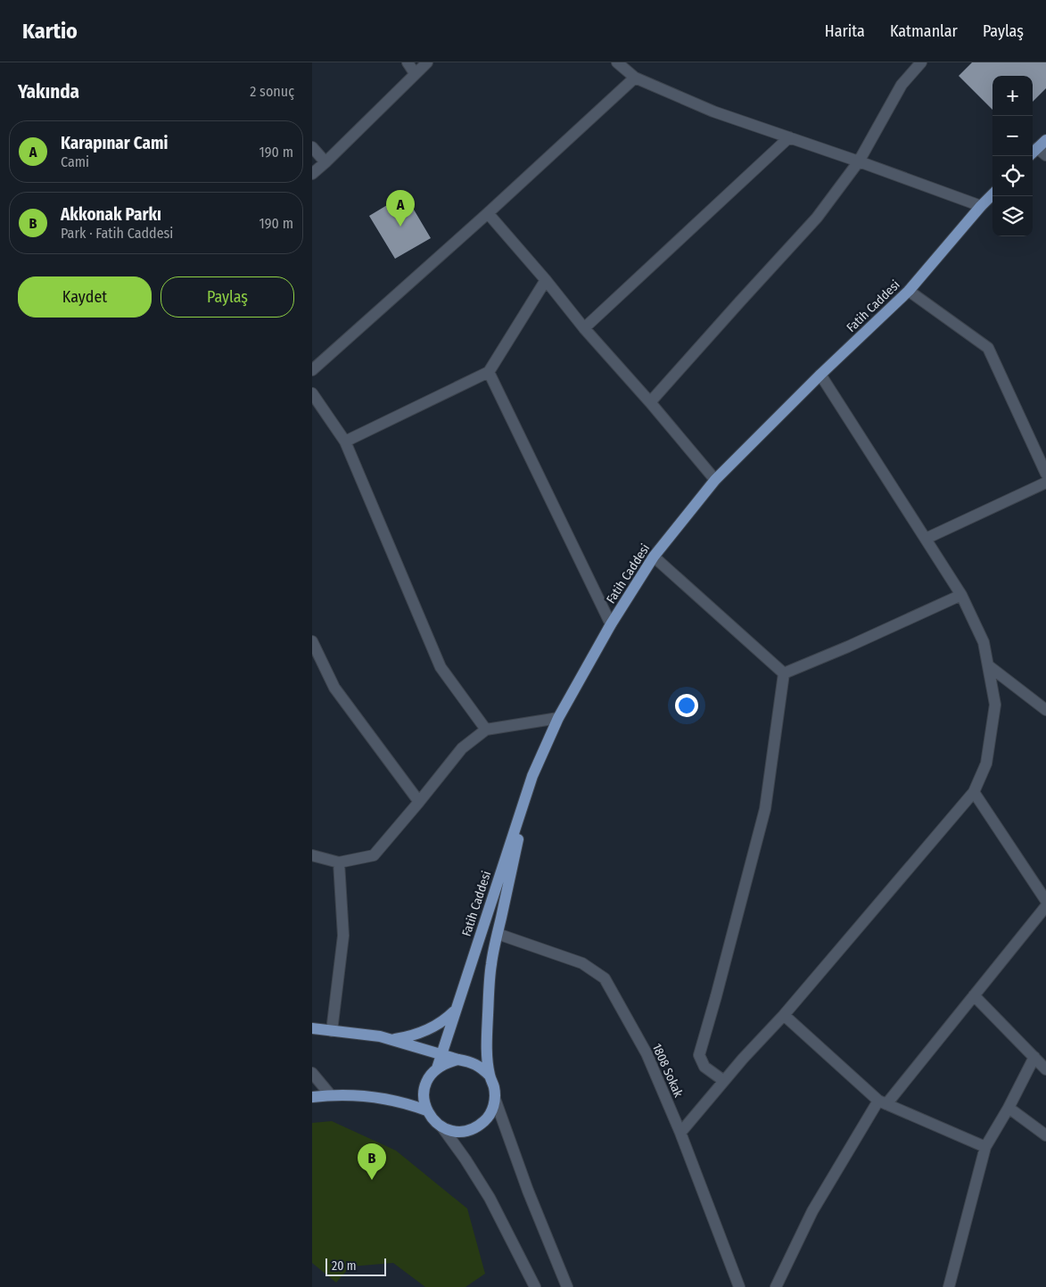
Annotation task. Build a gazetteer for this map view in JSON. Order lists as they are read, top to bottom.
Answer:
{
  "streets": {
    "main road": ["Fatih Caddesi"],
    "street": ["1808 Sokak"]
  },
  "scale_bar": "20 m",
  "page": {
    "header": "Kartio",
    "nav": ["Harita", "Katmanlar", "Paylaş"],
    "heading": ["Yakında", "2 sonuç"],
    "map_buttons": ["+", "−"],
    "list": [
      {
        "mark": "A",
        "name": "Karapınar Cami",
        "note": "Cami",
        "value": "190 m"
      },
      {
        "mark": "B",
        "name": "Akkonak Parkı",
        "note": "Park · Fatih Caddesi",
        "value": "190 m"
      }
    ],
    "pins": ["A", "B"],
    "buttons": ["Kaydet", "Paylaş"],
    "scale": "20 m"
  }
}
